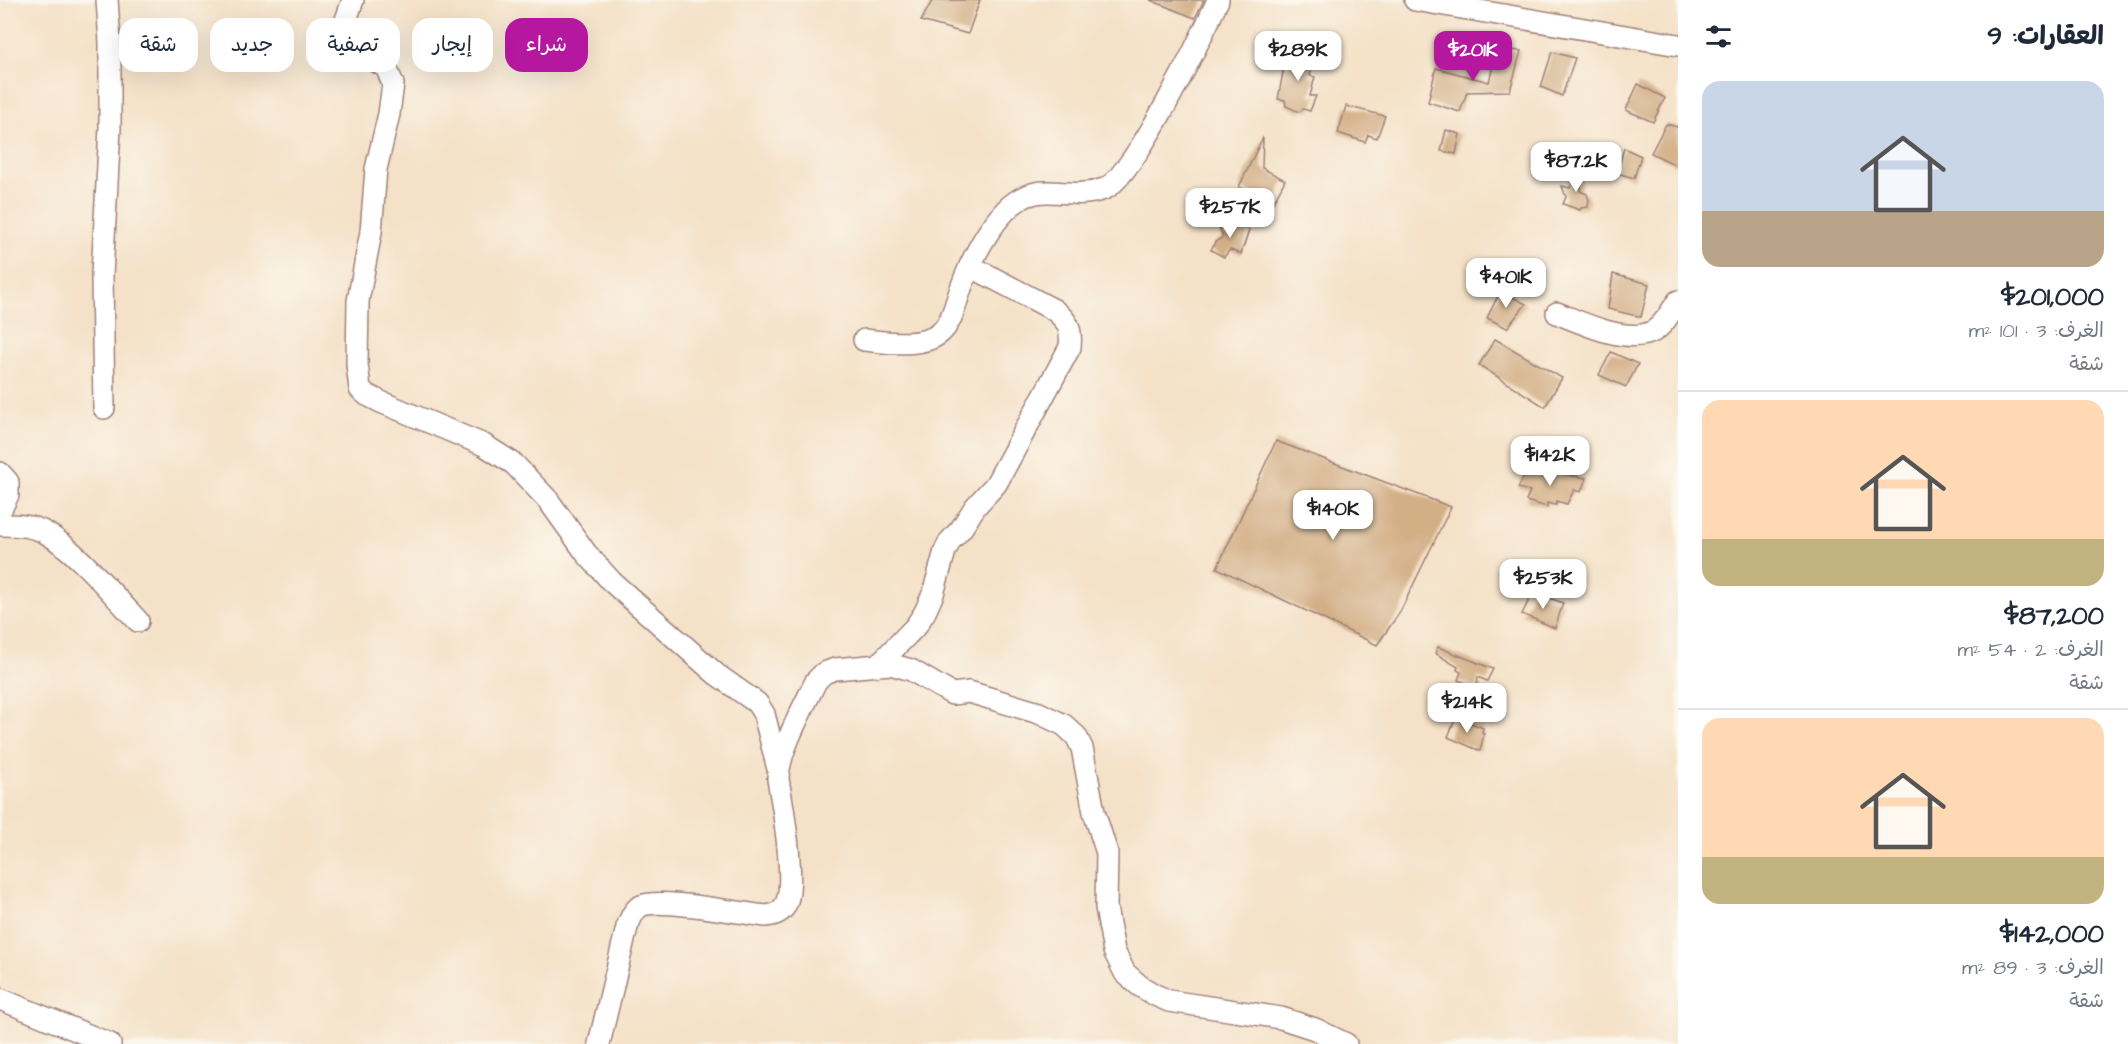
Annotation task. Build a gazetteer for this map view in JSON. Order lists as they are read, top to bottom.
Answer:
{
  "page": {
    "heading": "العقارات: 9",
    "chip": [
      "شراء",
      "إيجار",
      "تصفية",
      "جديد",
      "شقة"
    ],
    "price": [
      "$289K",
      "$201K",
      "$87.2K",
      "$257K",
      "$401K",
      "$142K",
      "$140K",
      "$253K",
      "$214K"
    ],
    "list": [
      {
        "name": "$201,000",
        "note": "الغرف: 3 · 101 m² · شقة"
      },
      {
        "name": "$87,200",
        "note": "الغرف: 2 · 54 m² · شقة"
      },
      {
        "name": "$142,000",
        "note": "الغرف: 3 · 89 m² · شقة"
      }
    ]
  }
}
